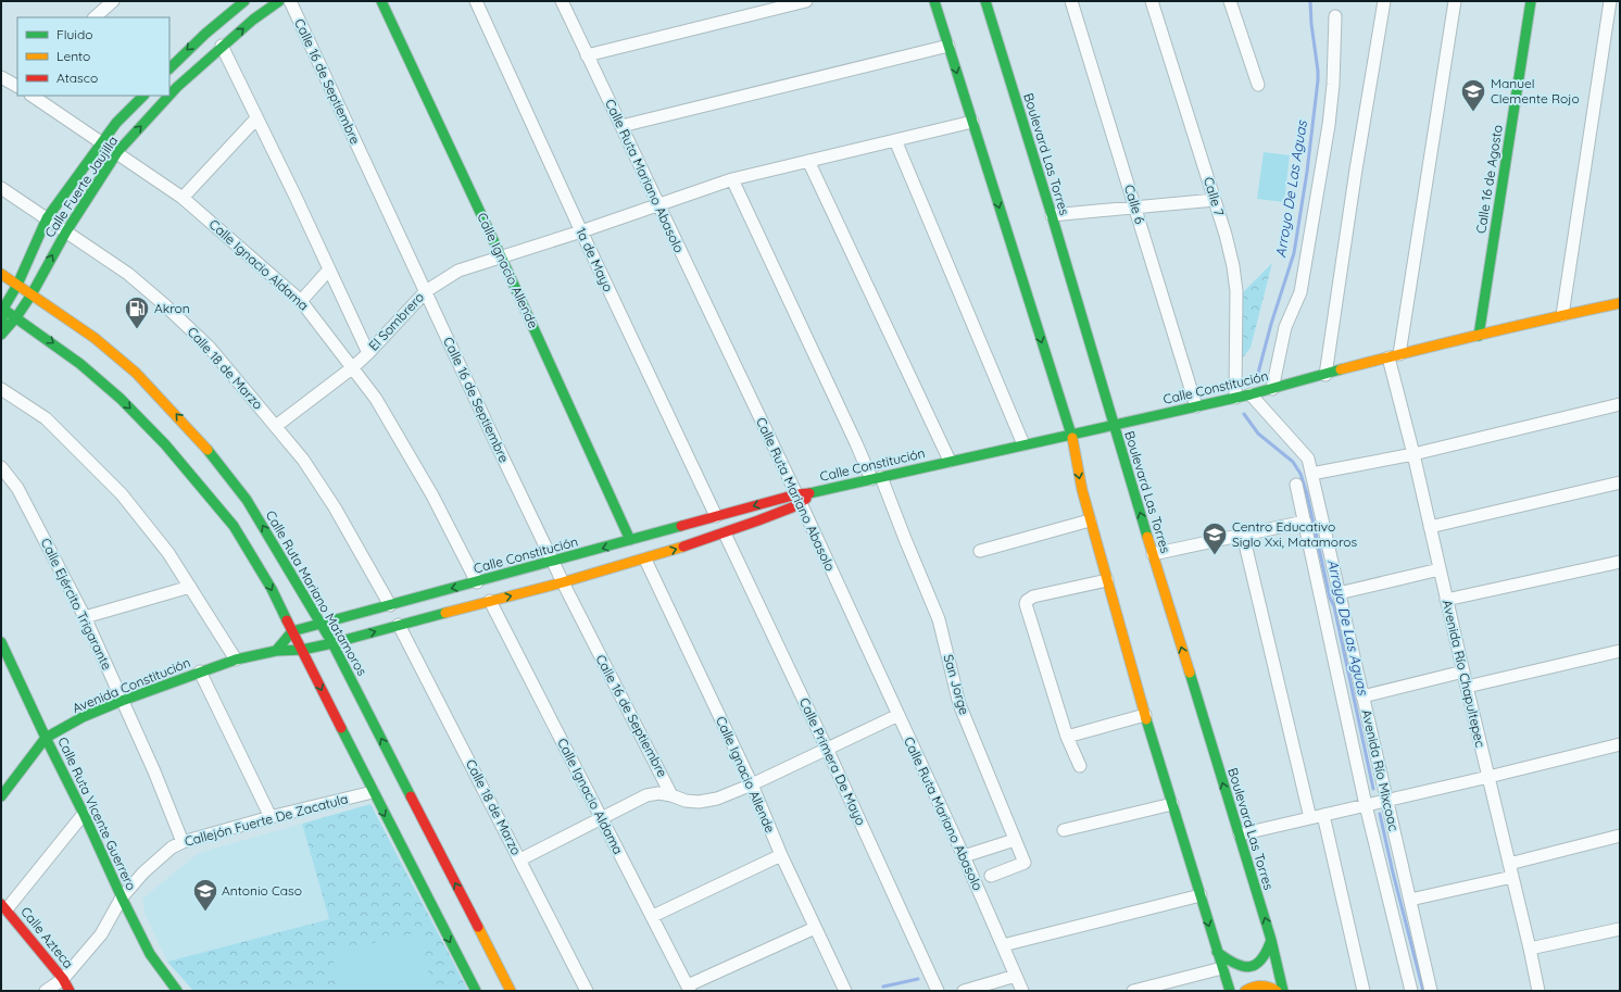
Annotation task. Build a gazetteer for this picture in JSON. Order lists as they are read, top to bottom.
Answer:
{
  "streets": {
    "main road": [
      "Boulevard Las Torres",
      "Calle 16 de Agosto",
      "Calle Fuerte Jaujilla",
      "Calle Ignacio Allende",
      "Calle Constitución",
      "Calle Ruta Mariano Matamoros",
      "Avenida Constitución",
      "Calle Ruta Vicente Guerrero",
      "Calle Azteca"
    ],
    "street": [
      "Calle 16 de Septiembre",
      "Calle Ruta Mariano Abasolo",
      "Calle 7",
      "Calle 6",
      "1a de Mayo",
      "Calle Ignacio Aldama",
      "El Sombrero",
      "Calle 18 de Marzo",
      "Calle Ejército Trigarante",
      "Avenida Río Chapultepec",
      "San Jorge",
      "Calle Primera De Mayo",
      "Avenida Río Mixcoac",
      "Callejón Fuerte De Zacatula"
    ]
  },
  "crossings": [
    ["Calle 16 de Septiembre", "El Sombrero"],
    ["Calle 16 de Septiembre", "Calle Constitución"],
    ["Boulevard Las Torres", "Calle Constitución"],
    ["Calle Ruta Mariano Abasolo", "El Sombrero"],
    ["Calle Ruta Mariano Abasolo", "Calle Constitución"],
    ["Calle 16 de Agosto", "Calle Constitución"],
    ["Calle Fuerte Jaujilla", "Calle Ignacio Aldama"],
    ["Calle Fuerte Jaujilla", "Calle 18 de Marzo"],
    ["Calle Fuerte Jaujilla", "Calle Ruta Mariano Matamoros"],
    ["Calle 7", "Calle Constitución"],
    ["Calle 6", "Calle Constitución"],
    ["1a de Mayo", "El Sombrero"],
    ["1a de Mayo", "Calle Constitución"],
    ["Calle Ignacio Aldama", "El Sombrero"],
    ["Calle Ignacio Aldama", "Calle Constitución"],
    ["Calle Ignacio Allende", "El Sombrero"],
    ["Calle Ignacio Allende", "Calle Constitución"],
    ["El Sombrero", "Calle 18 de Marzo"],
    ["El Sombrero", "San Jorge"],
    ["Calle 18 de Marzo", "Calle Constitución"],
    ["Calle Constitución", "Calle Ruta Mariano Matamoros"],
    ["Calle Constitución", "Avenida Río Chapultepec"],
    ["Calle Constitución", "San Jorge"],
    ["Calle Constitución", "Avenida Constitución"],
    ["Calle Constitución", "Calle Primera De Mayo"],
    ["Calle Constitución", "Avenida Río Mixcoac"],
    ["Calle Ejército Trigarante", "Avenida Constitución"],
    ["Calle Ejército Trigarante", "Callejón Fuerte De Zacatula"],
    ["Avenida Constitución", "Calle Ruta Vicente Guerrero"],
    ["Calle Ruta Vicente Guerrero", "Callejón Fuerte De Zacatula"],
    ["Callejón Fuerte De Zacatula", "Calle Azteca"]
  ],
  "water": ["Arroyo De Las Aguas"],
  "places": {
    "school or university": ["Manuel Clemente Rojo", "Centro Educativo Siglo Xxi, Matamoros", "Antonio Caso"],
    "fuel station": ["Akron"]
  },
  "legend": ["Fluido", "Lento", "Atasco"]
}
